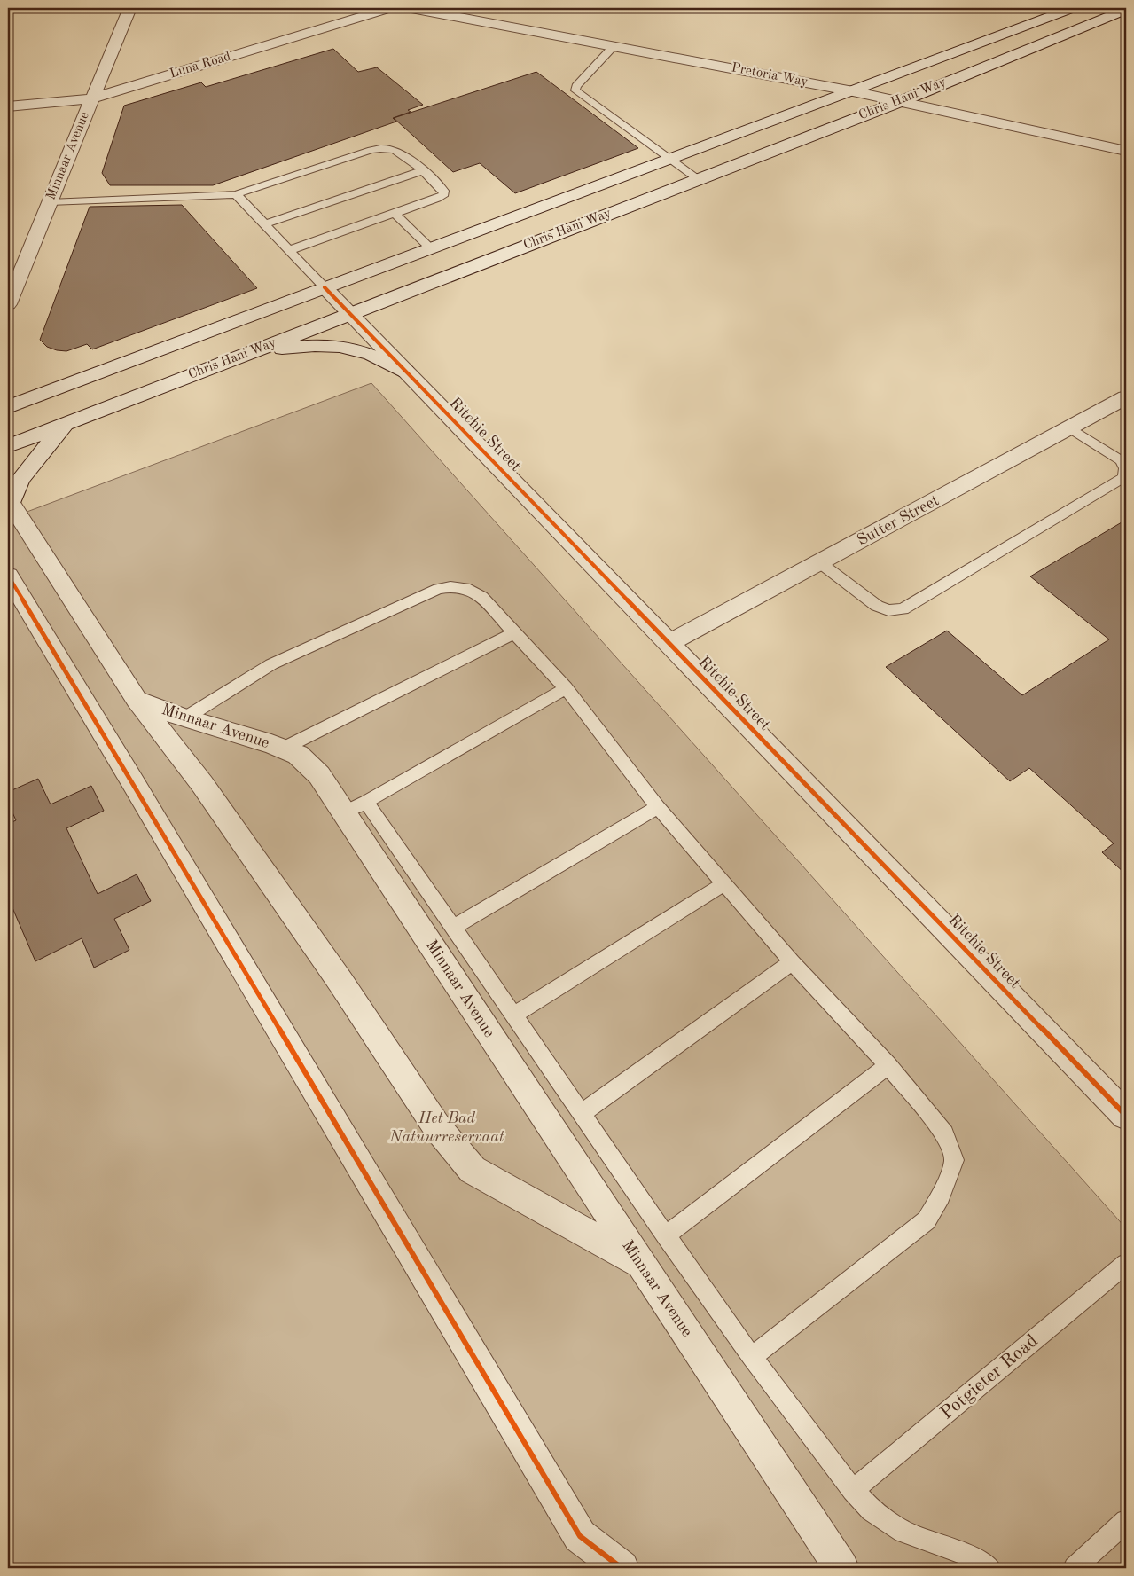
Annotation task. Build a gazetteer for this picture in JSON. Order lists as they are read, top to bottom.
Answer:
{
  "streets": {
    "street": [
      "Luna Road",
      "Pretoria Way",
      "Chris Hani Way",
      "Minnaar Avenue",
      "Ritchie Street",
      "Sutter Street"
    ],
    "lane": ["Potgieter Road"]
  },
  "crossings": [
    ["Luna Road", "Minnaar Avenue"],
    ["Pretoria Way", "Chris Hani Way"],
    ["Chris Hani Way", "Ritchie Street"],
    ["Ritchie Street", "Sutter Street"]
  ],
  "parks": ["Het Bad Natuurreservaat"]
}
